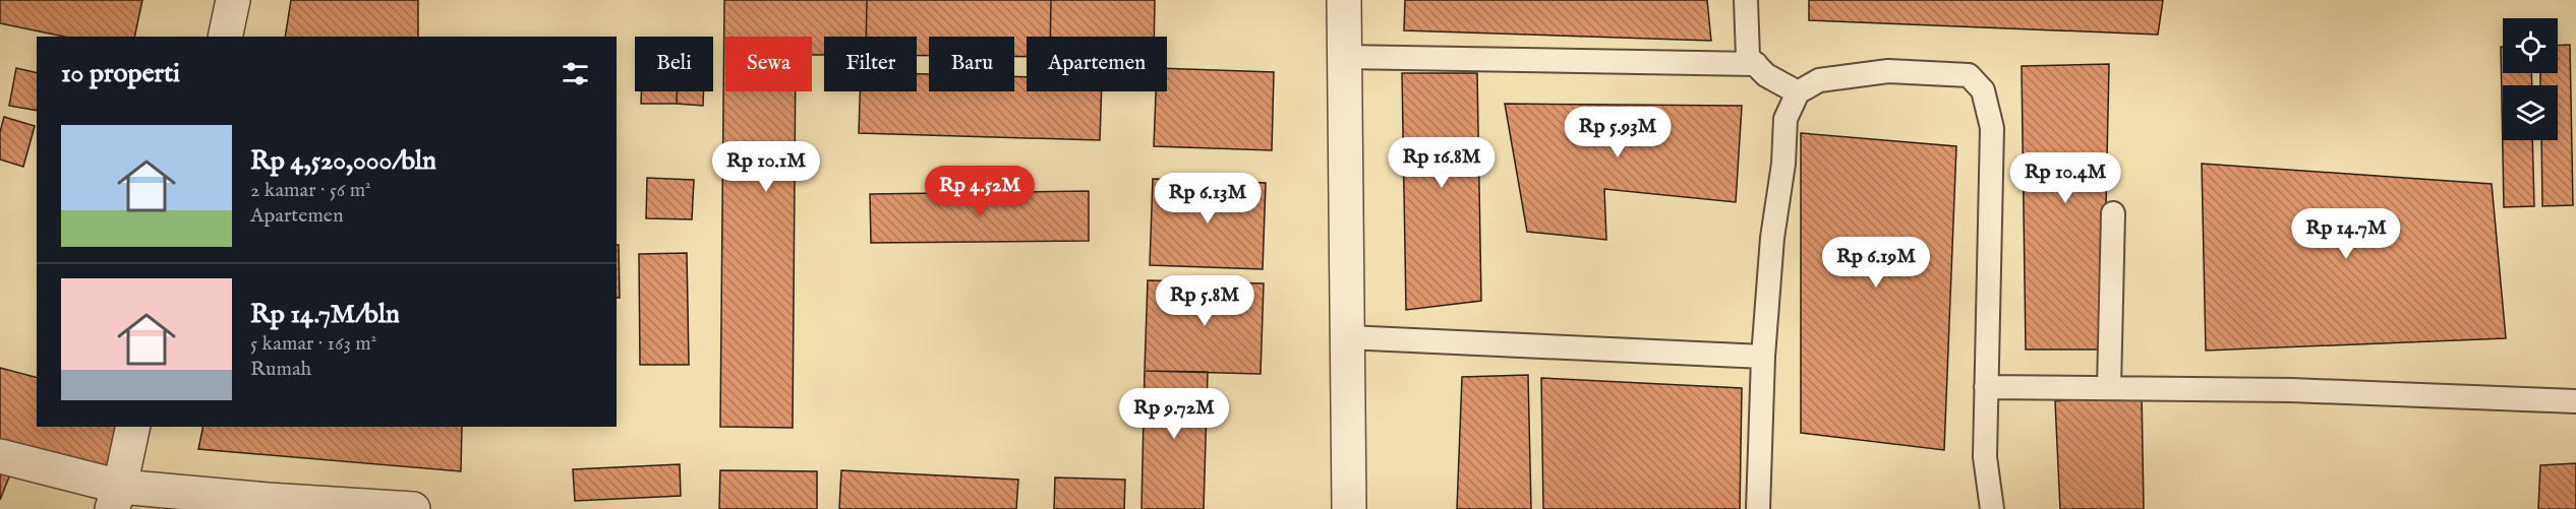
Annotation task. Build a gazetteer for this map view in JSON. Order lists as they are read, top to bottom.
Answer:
{
  "page": {
    "chip": [
      "Beli",
      "Sewa",
      "Filter",
      "Baru",
      "Apartemen"
    ],
    "heading": "10 properti",
    "price": [
      "Rp 5.93M",
      "Rp 16.8M",
      "Rp 10.1M",
      "Rp 10.4M",
      "Rp 4.52M",
      "Rp 6.13M",
      "Rp 14.7M",
      "Rp 6.19M",
      "Rp 5.8M",
      "Rp 9.72M"
    ],
    "list": [
      {
        "name": "Rp 4,520,000/bln",
        "note": "2 kamar · 56 m² · Apartemen"
      },
      {
        "name": "Rp 14.7M/bln",
        "note": "5 kamar · 163 m² · Rumah"
      }
    ]
  }
}
